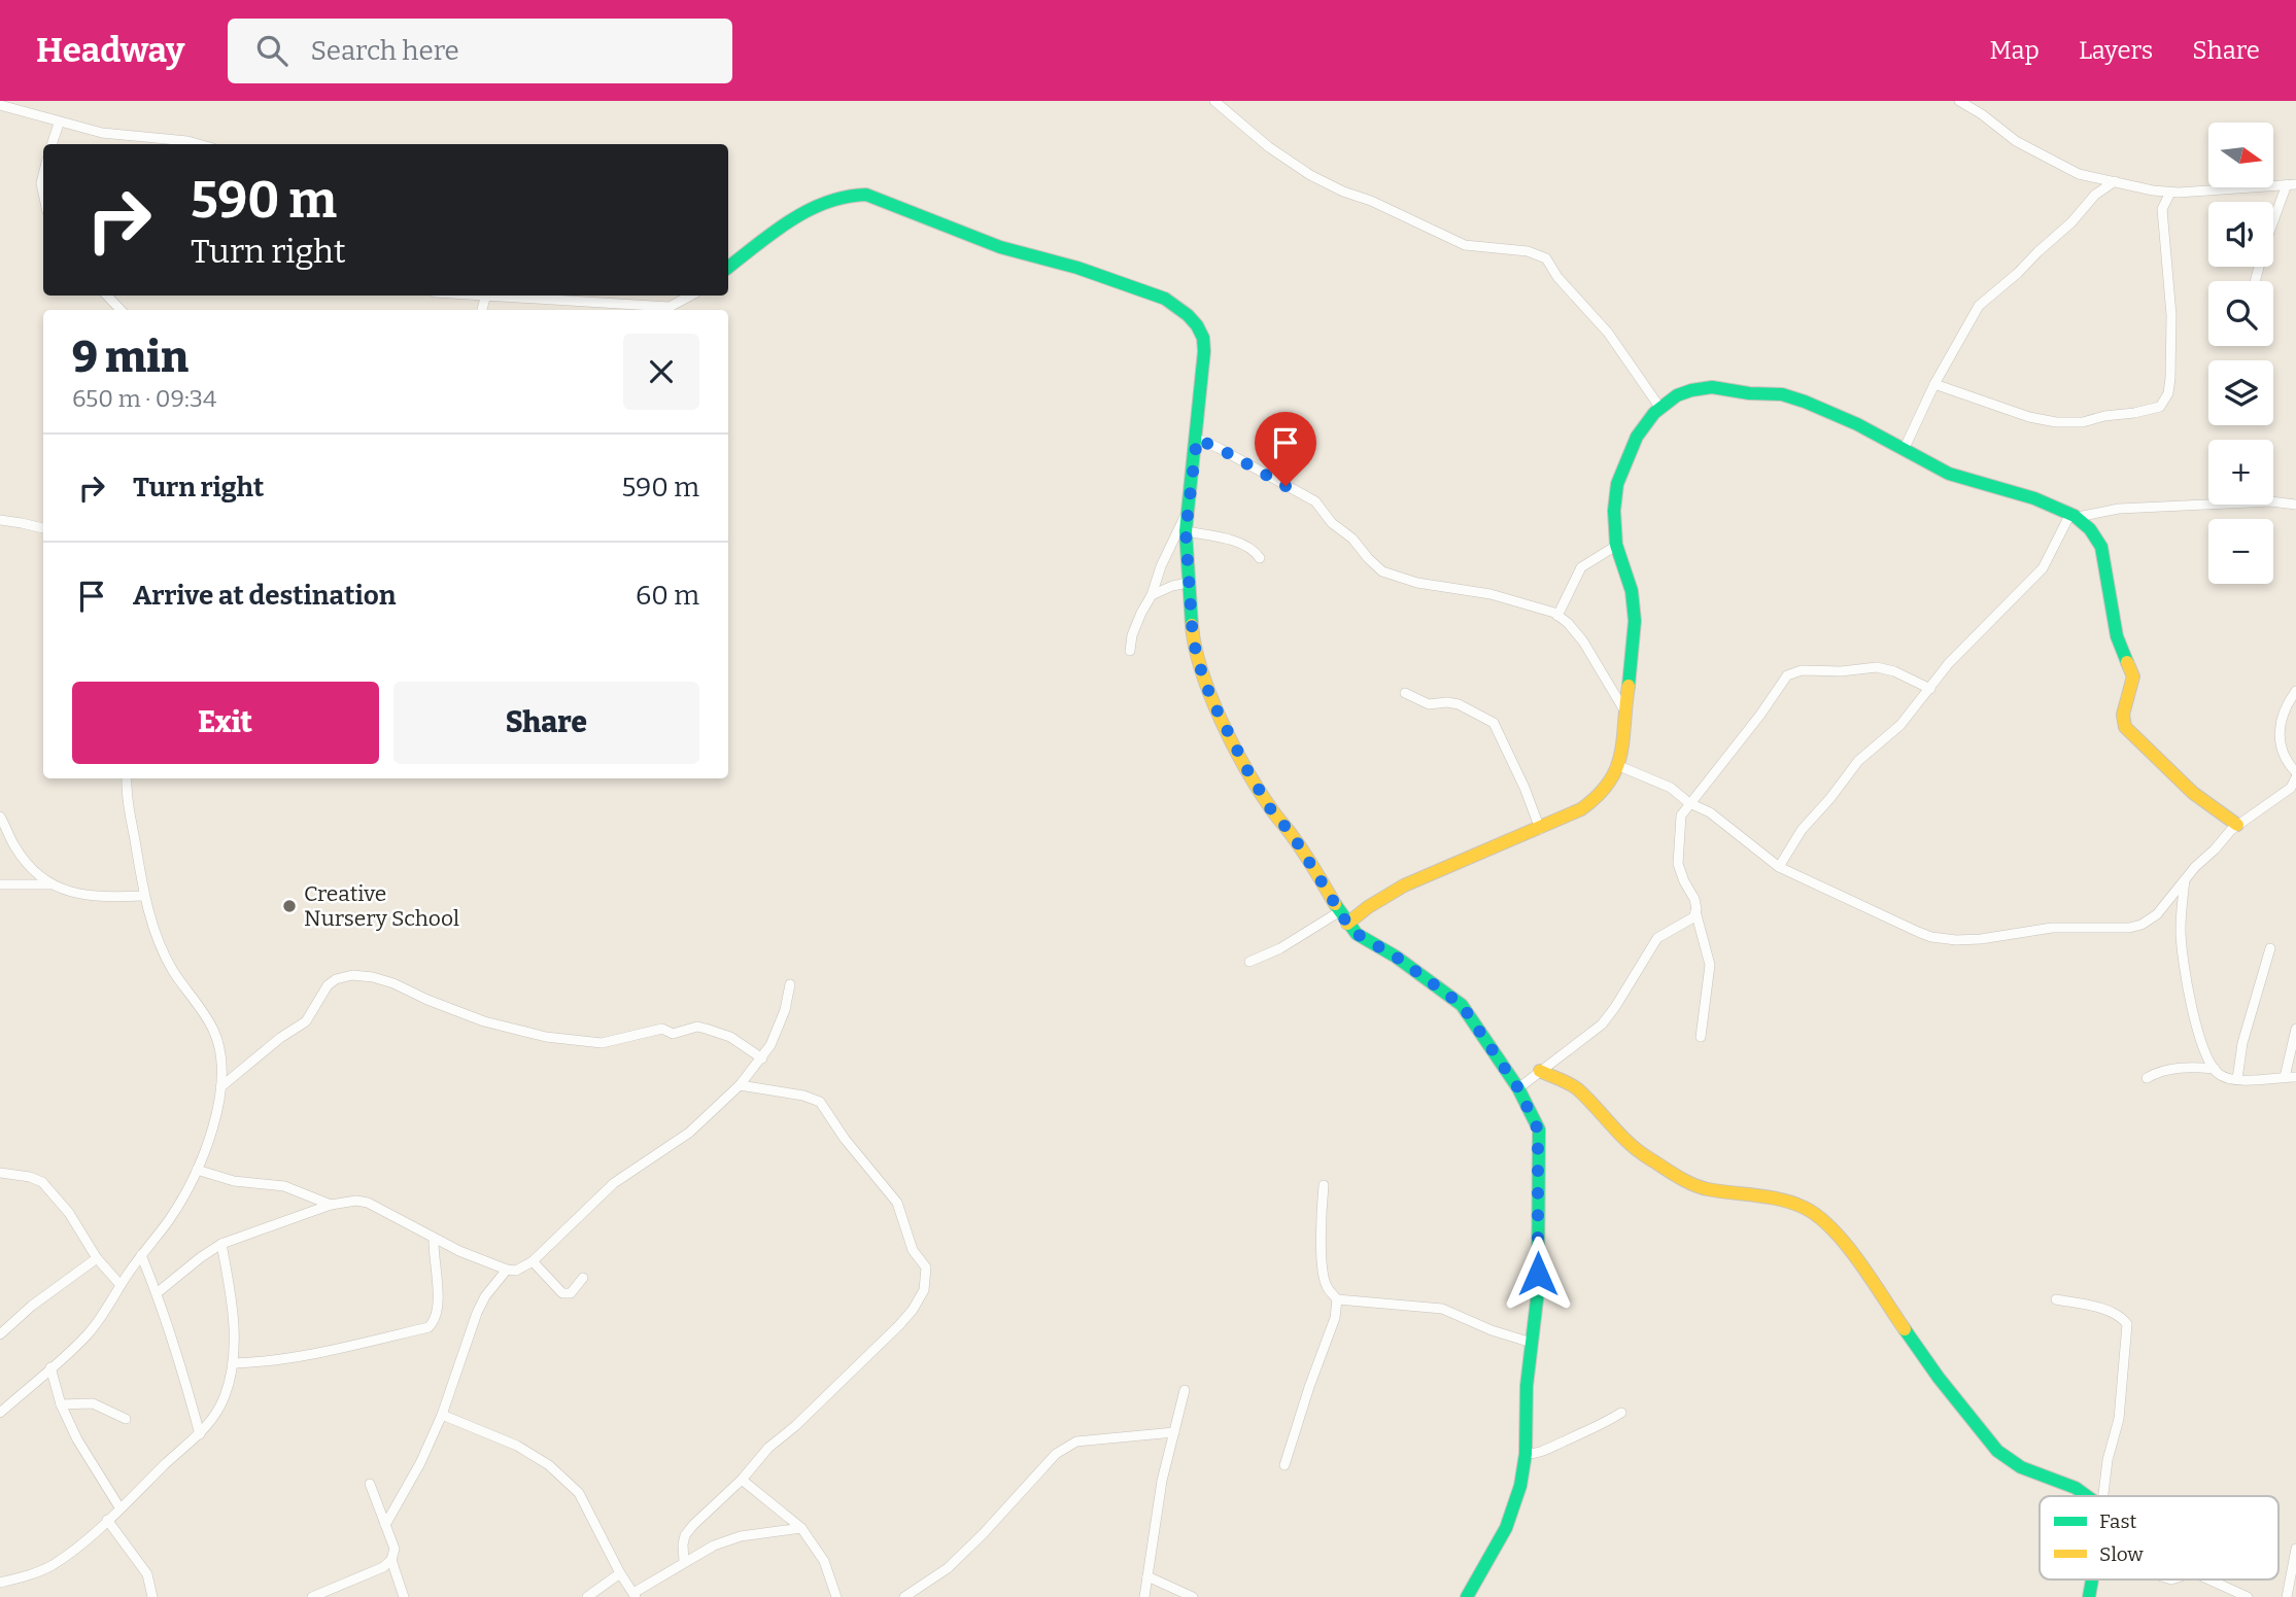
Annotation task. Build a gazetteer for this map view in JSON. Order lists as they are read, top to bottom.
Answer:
{
  "places": ["Creative Nursery School"],
  "legend": ["Fast", "Slow"],
  "north": "right",
  "page": {
    "header": "Headway",
    "search": "Search here",
    "nav": ["Map", "Layers", "Share"],
    "map_buttons": ["+", "−"],
    "turn": ["590 m", "Turn right"],
    "heading": ["9 min", "650 m · 09:34"],
    "list": [
      {
        "name": "Turn right",
        "value": "590 m"
      },
      {
        "name": "Arrive at destination",
        "value": "60 m"
      }
    ],
    "buttons": ["Exit", "Share"]
  }
}
